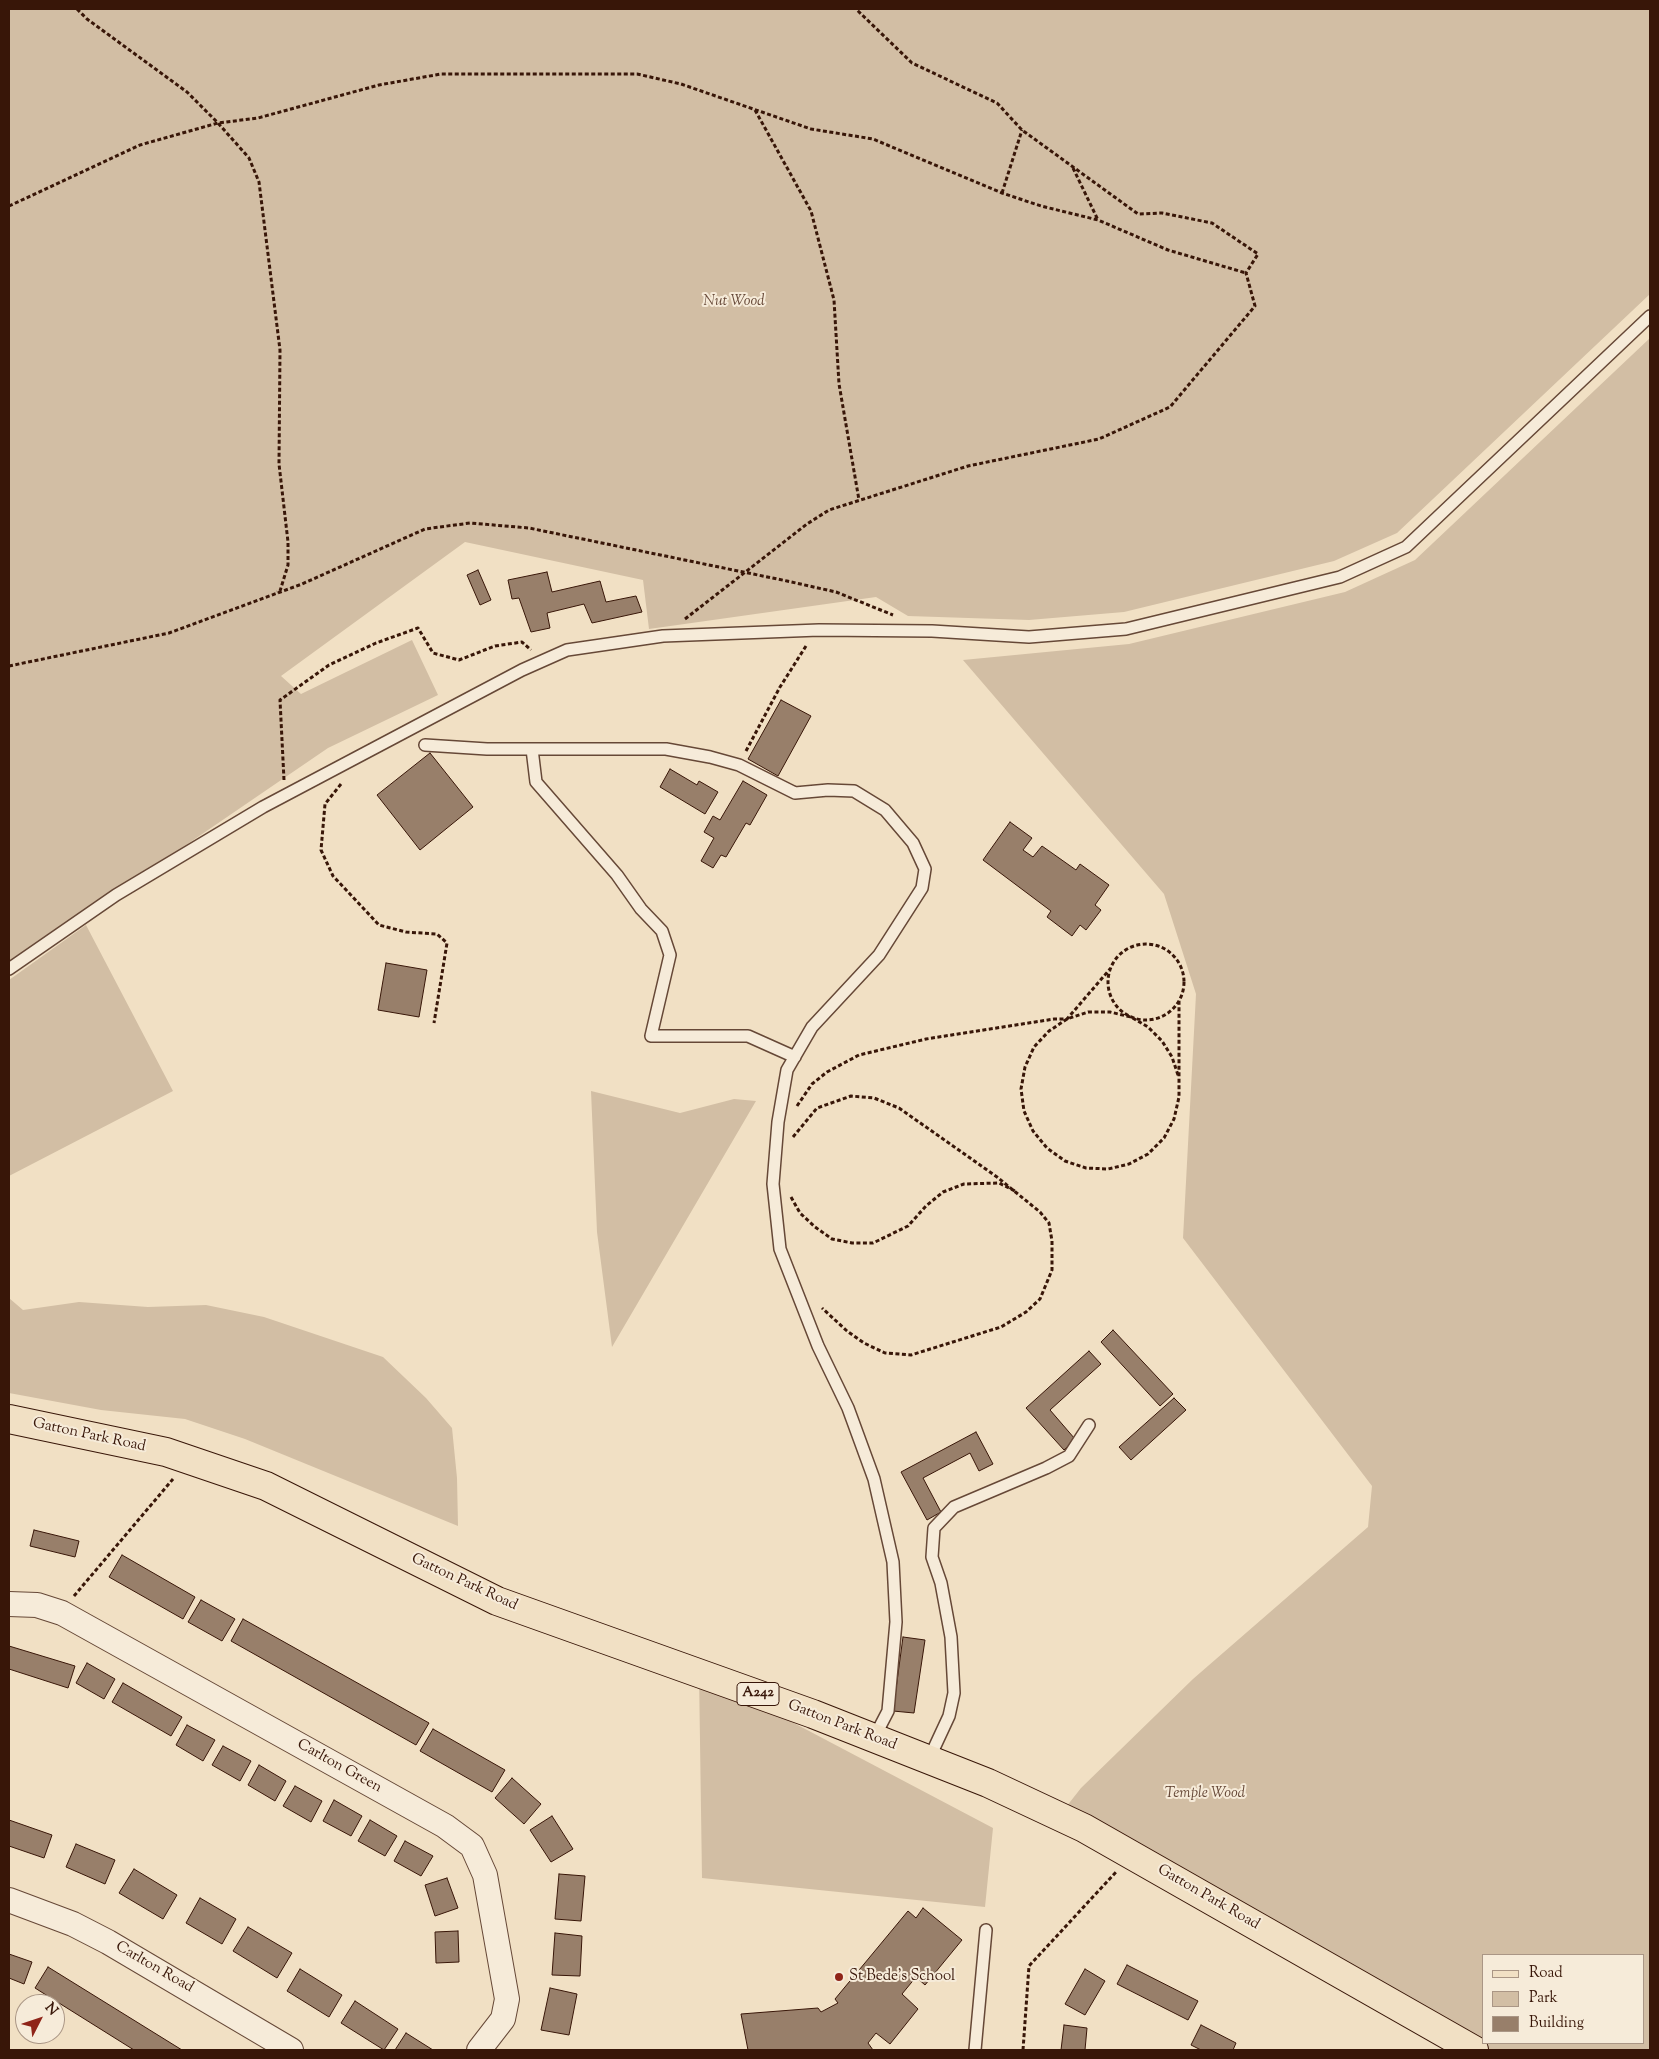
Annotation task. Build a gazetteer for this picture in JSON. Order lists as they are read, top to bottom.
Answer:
{
  "streets": {
    "main road": ["Gatton Park Road", "A242"],
    "street": ["Carlton Green", "Carlton Road"]
  },
  "parks": ["Nut Wood", "Temple Wood"],
  "places": ["St Bede's School"],
  "legend": ["Road", "Park", "Building"],
  "north": "top right"
}
